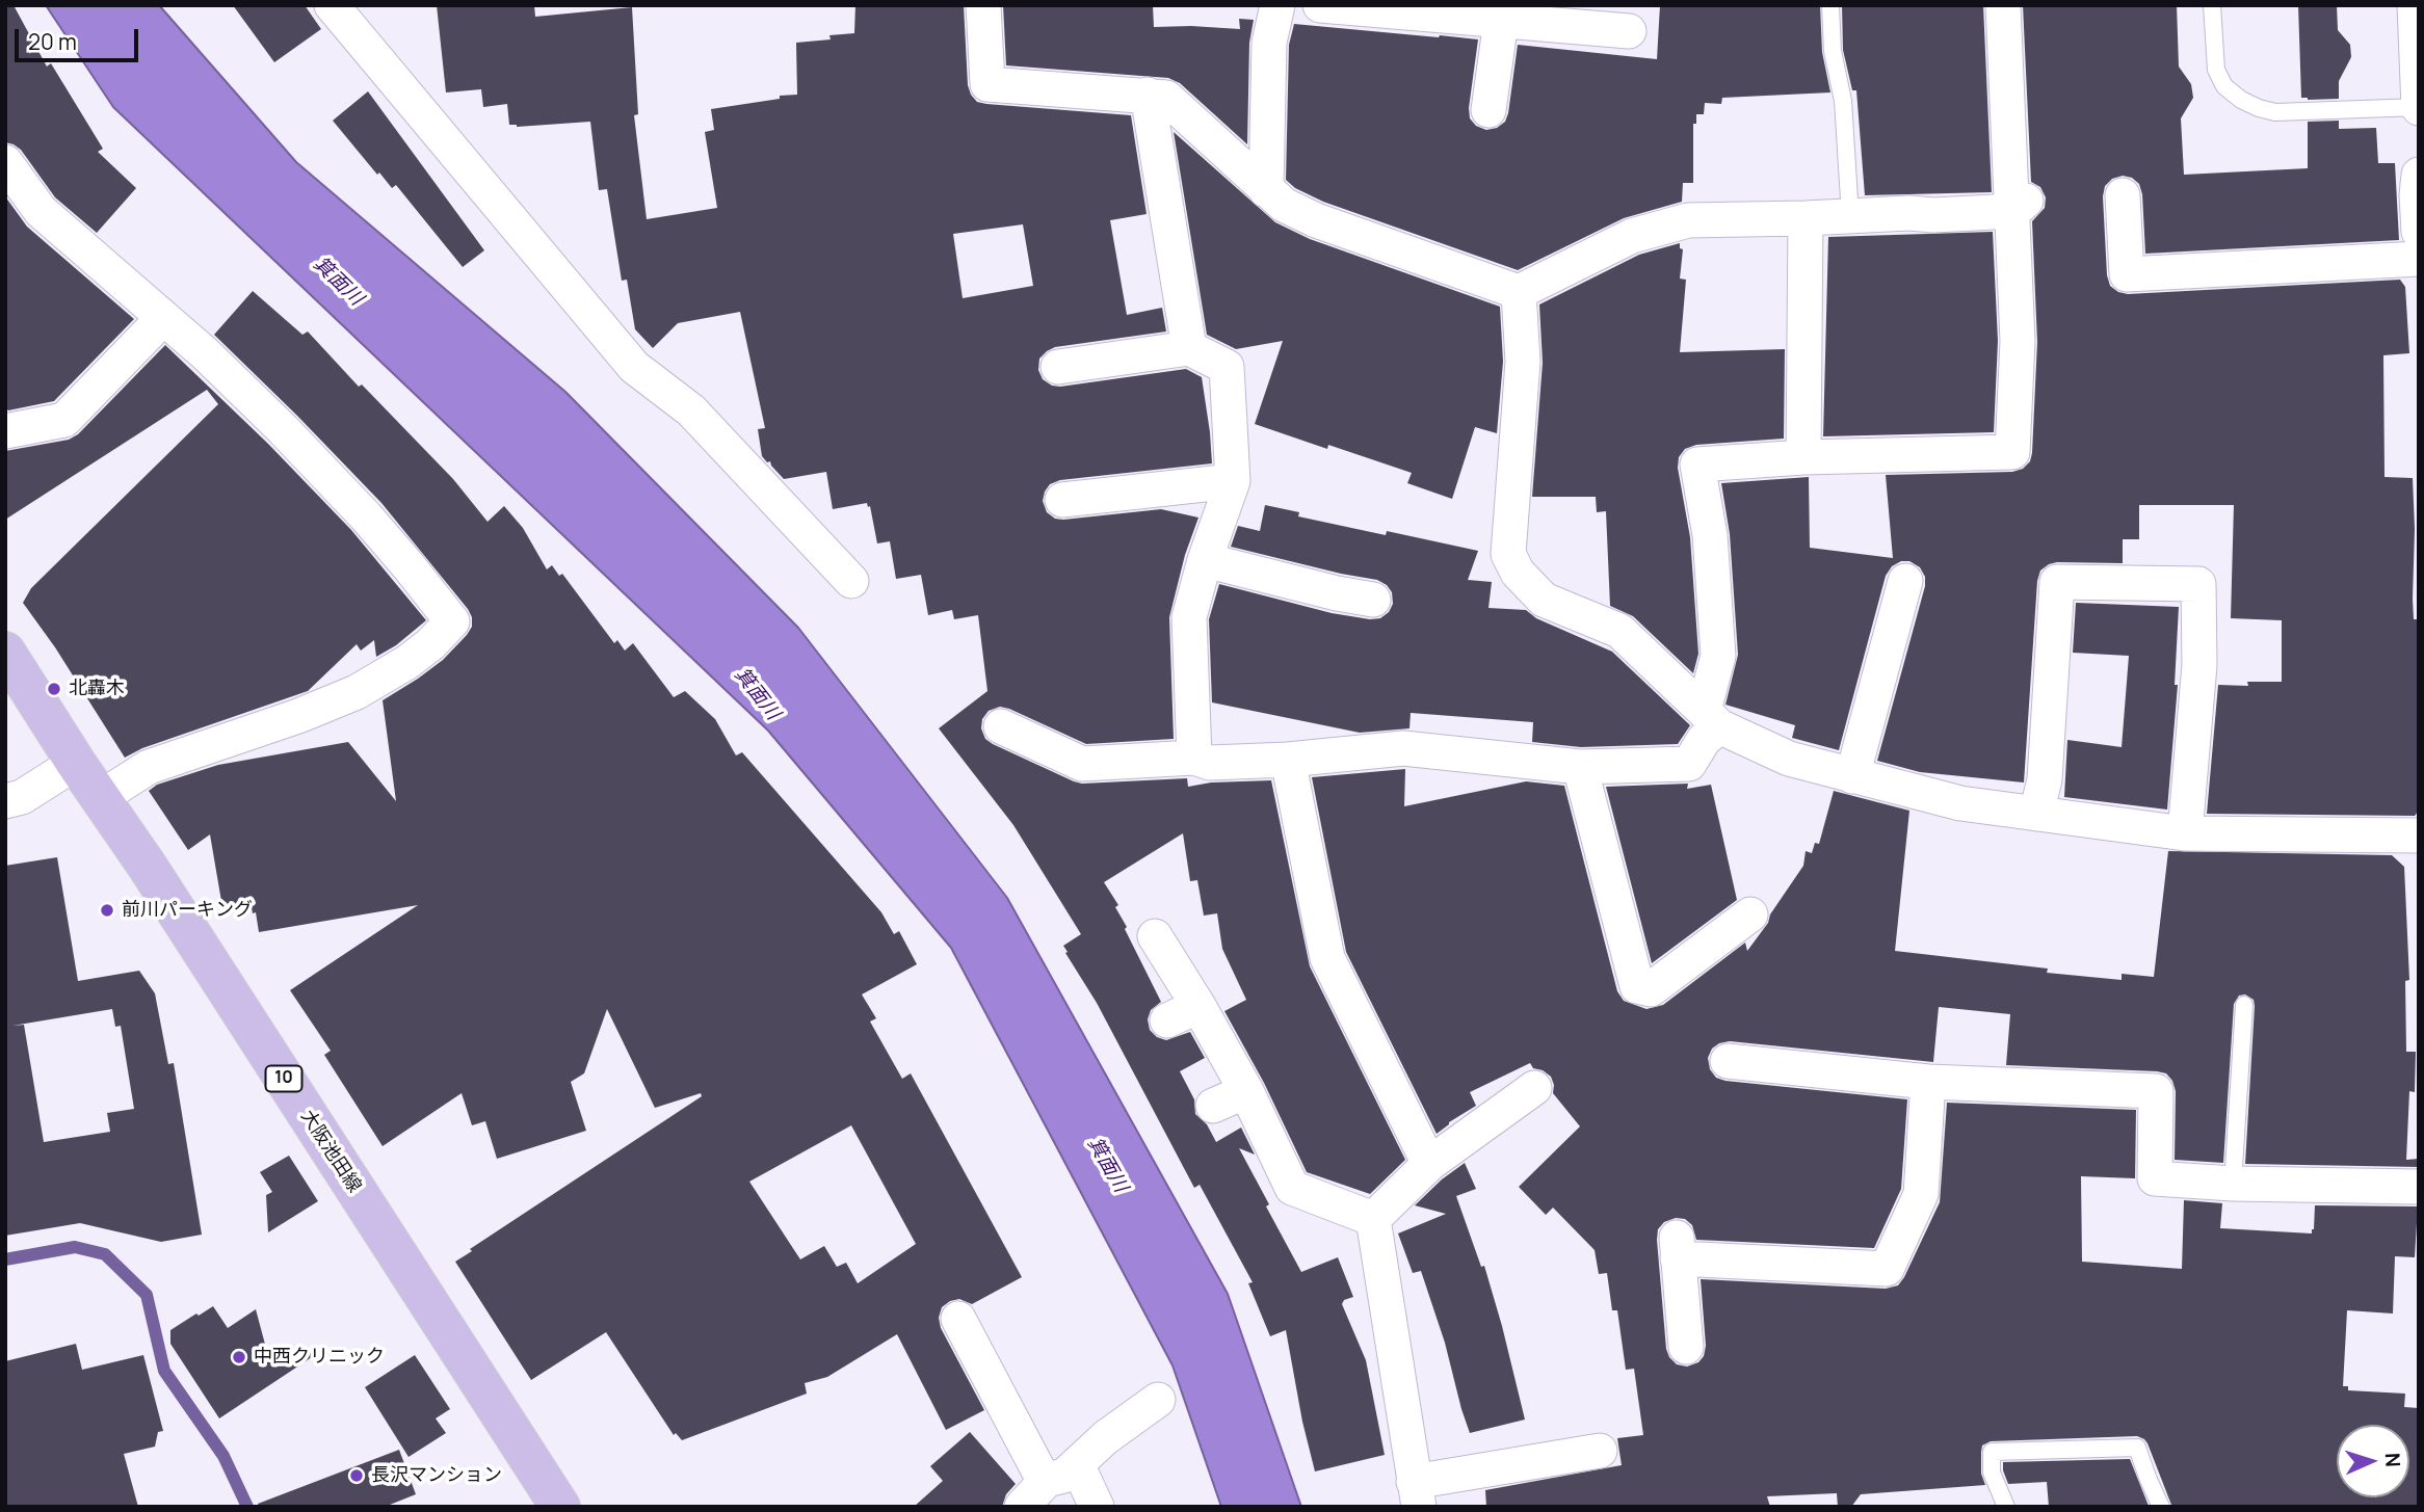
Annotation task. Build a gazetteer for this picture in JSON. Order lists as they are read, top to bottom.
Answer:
{
  "streets": {
    "main road": ["10", "大阪池田線"]
  },
  "water": ["箕面川"],
  "places": [
    "北轟木",
    "前川パーキング",
    "中西クリニック",
    "長沢マンション"
  ],
  "scale_bar": "20 m",
  "north": "right"
}
